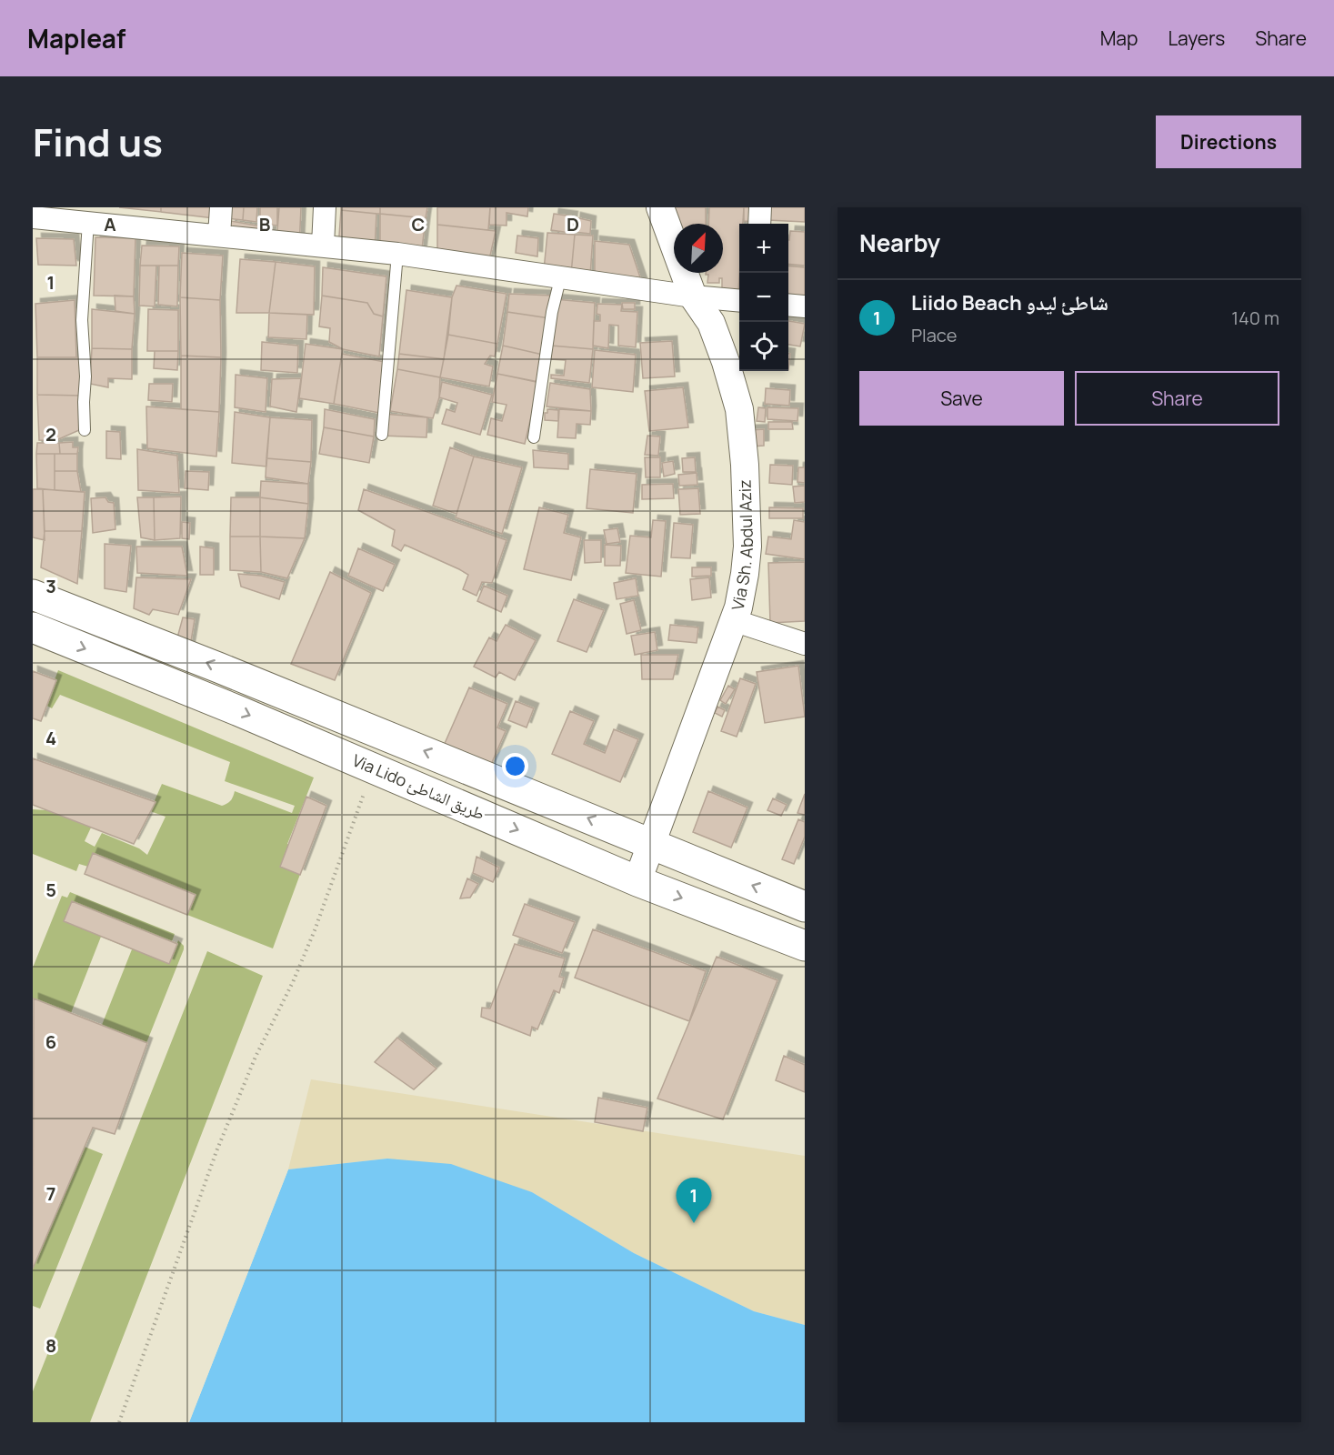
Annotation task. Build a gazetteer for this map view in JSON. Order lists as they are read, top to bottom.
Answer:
{
  "streets": {
    "main road": ["Via Lido طريق الشاطئ"],
    "street": ["Via Sh. Abdul Aziz"]
  },
  "crossings": [
    ["Via Sh. Abdul Aziz", "Via Lido طريق الشاطئ"]
  ],
  "north": "top right",
  "page": {
    "header": "Mapleaf",
    "nav": ["Map", "Layers", "Share"],
    "title": "Find us",
    "buttons": [
      "Directions",
      ["Save", "Share"]
    ],
    "heading": "Nearby",
    "map_buttons": ["+", "−"],
    "list": [
      {
        "mark": "1",
        "name": "Liido Beach شاطئ ليدو",
        "note": "Place",
        "value": "140 m"
      }
    ],
    "pins": "1"
  },
  "grid": {
    "columns": [
      "A",
      "B",
      "C",
      "D"
    ],
    "rows": [
      "1",
      "2",
      "3",
      "4",
      "5",
      "6",
      "7",
      "8"
    ]
  }
}
